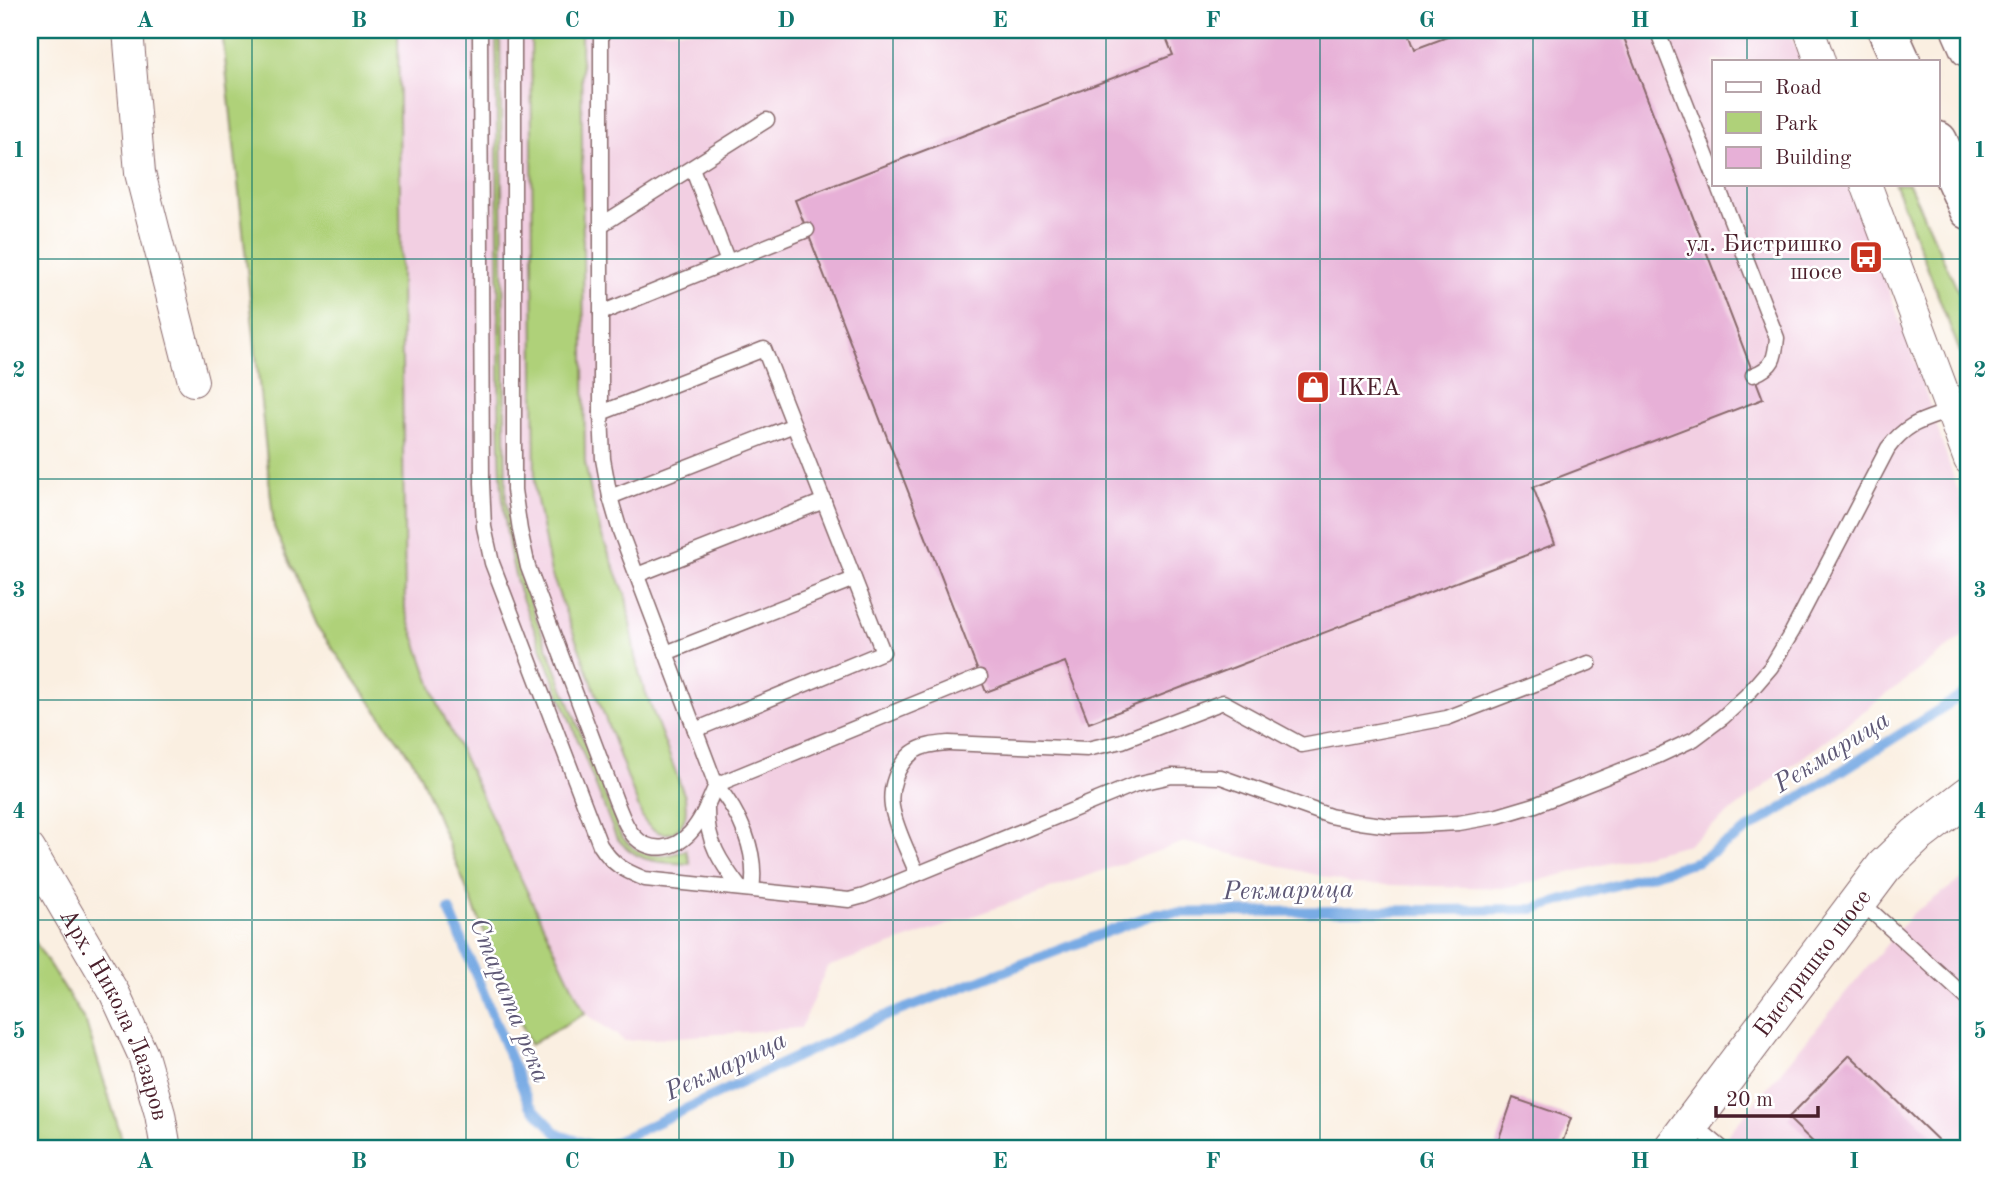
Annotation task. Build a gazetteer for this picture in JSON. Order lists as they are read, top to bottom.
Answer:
{
  "streets": {
    "street": ["Бистришко шосе", "Арх. Никола Лазаров"]
  },
  "water": ["Рекмарица", "Старата река"],
  "places": {
    "bus stop": ["ул. Бистришко шосе"],
    "shop": ["IKEA"]
  },
  "legend": ["Road", "Park", "Building"],
  "scale_bar": "20 m",
  "grid": {
    "columns": [
      "A",
      "B",
      "C",
      "D",
      "E",
      "F",
      "G",
      "H",
      "I"
    ],
    "rows": [
      "1",
      "2",
      "3",
      "4",
      "5"
    ]
  }
}
